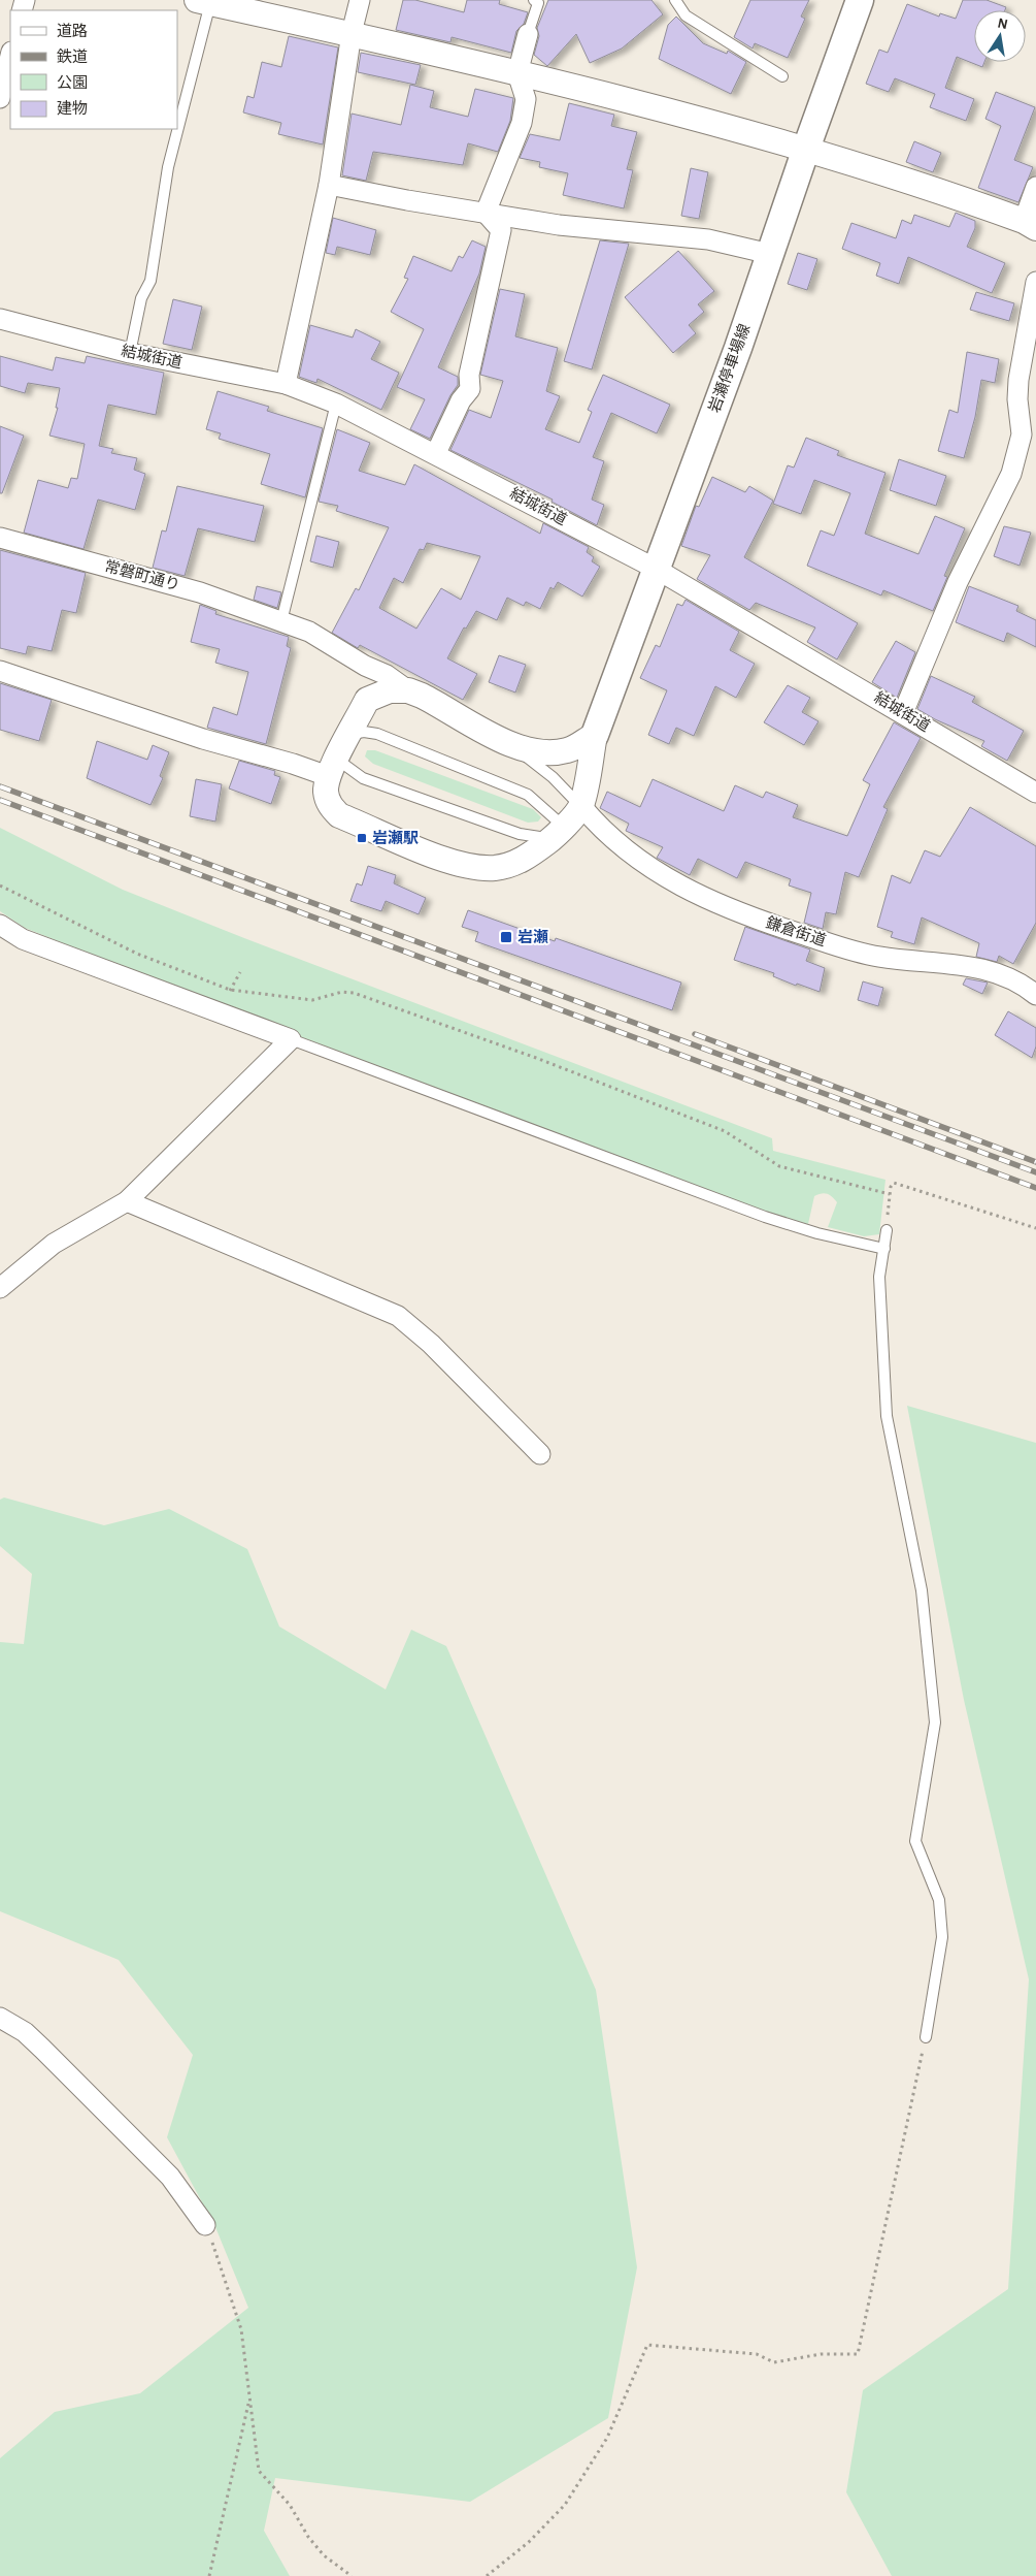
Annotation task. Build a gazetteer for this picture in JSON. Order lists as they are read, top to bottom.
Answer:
{
  "streets": {
    "main road": ["岩瀬停車場線"],
    "street": ["結城街道", "常磐町通り", "鎌倉街道"]
  },
  "crossings": [
    ["結城街道", "岩瀬停車場線"]
  ],
  "places": {
    "transit": ["岩瀬駅", "岩瀬"]
  },
  "legend": [
    "道路",
    "鉄道",
    "公園",
    "建物"
  ],
  "north": "top"
}
